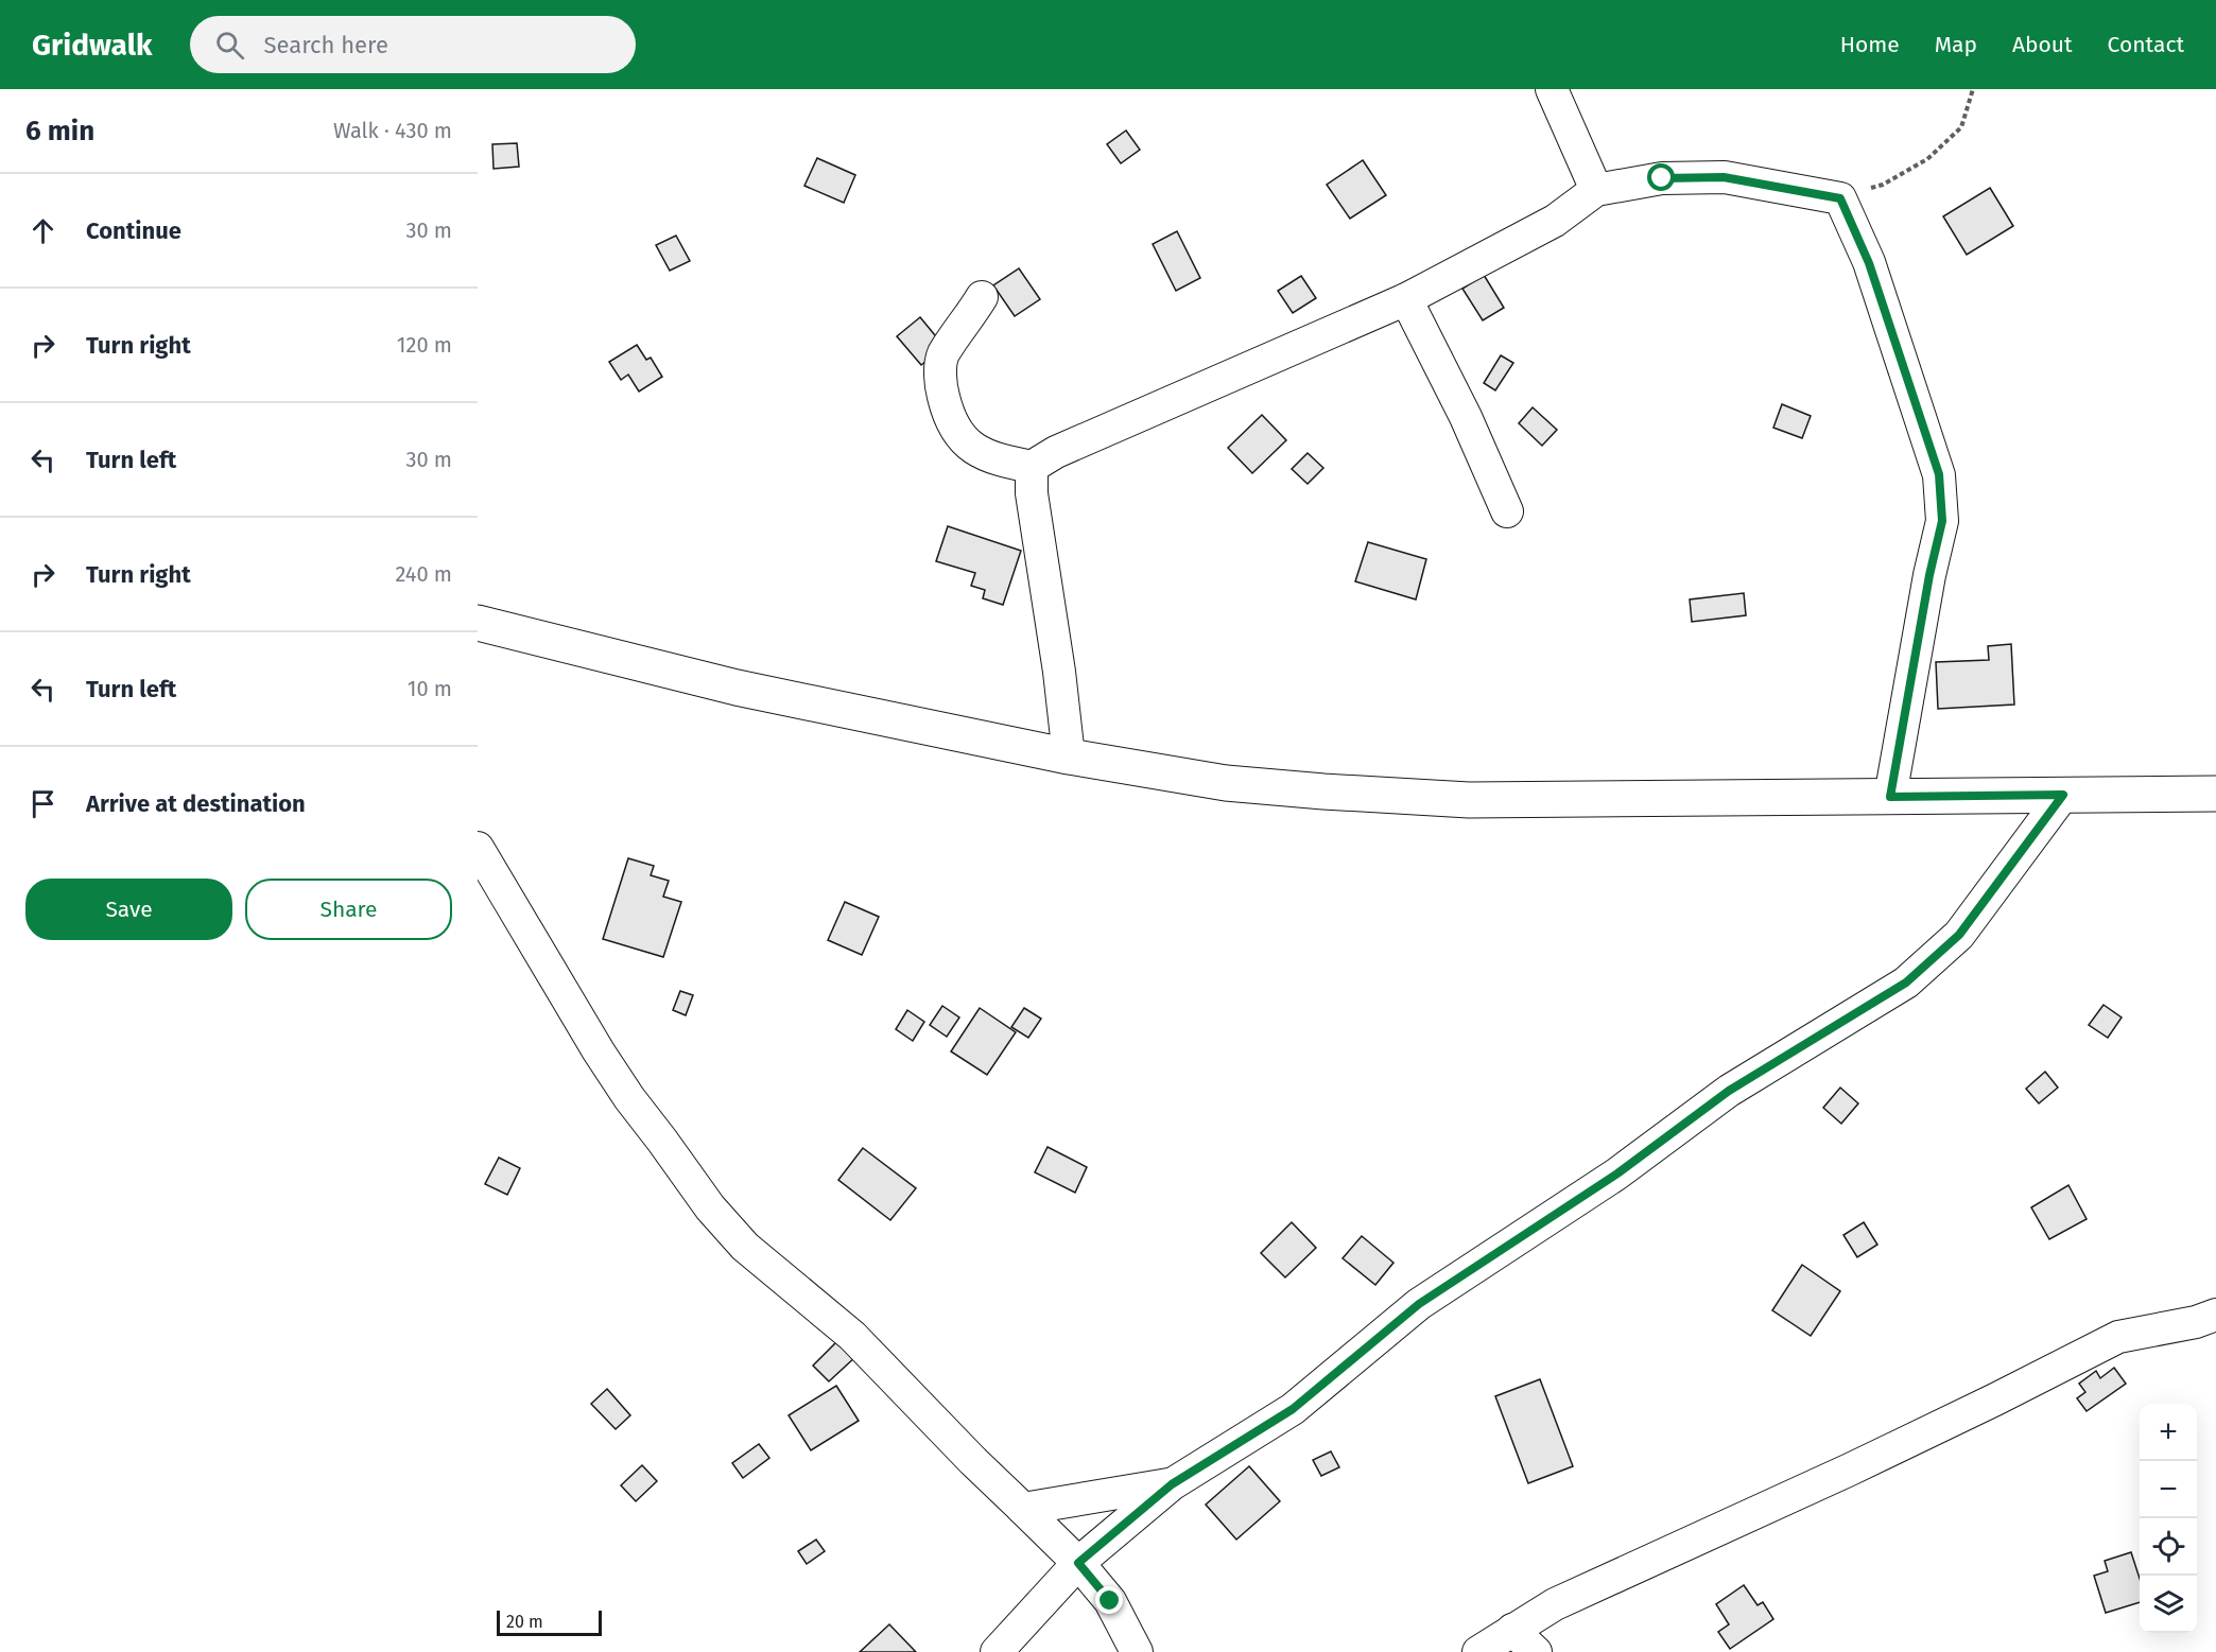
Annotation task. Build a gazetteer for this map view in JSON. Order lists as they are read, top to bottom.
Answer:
{
  "scale_bar": "20 m",
  "page": {
    "header": "Gridwalk",
    "search": "Search here",
    "nav": [
      "Home",
      "Map",
      "About",
      "Contact"
    ],
    "heading": ["6 min", "Walk · 430 m"],
    "list": [
      ["Continue", "30 m"],
      ["Turn right", "120 m"],
      ["Turn left", "30 m"],
      ["Turn right", "240 m"],
      ["Turn left", "10 m"],
      "Arrive at destination"
    ],
    "buttons": ["Save", "Share"],
    "map_buttons": ["+", "−"],
    "scale": "20 m"
  }
}
